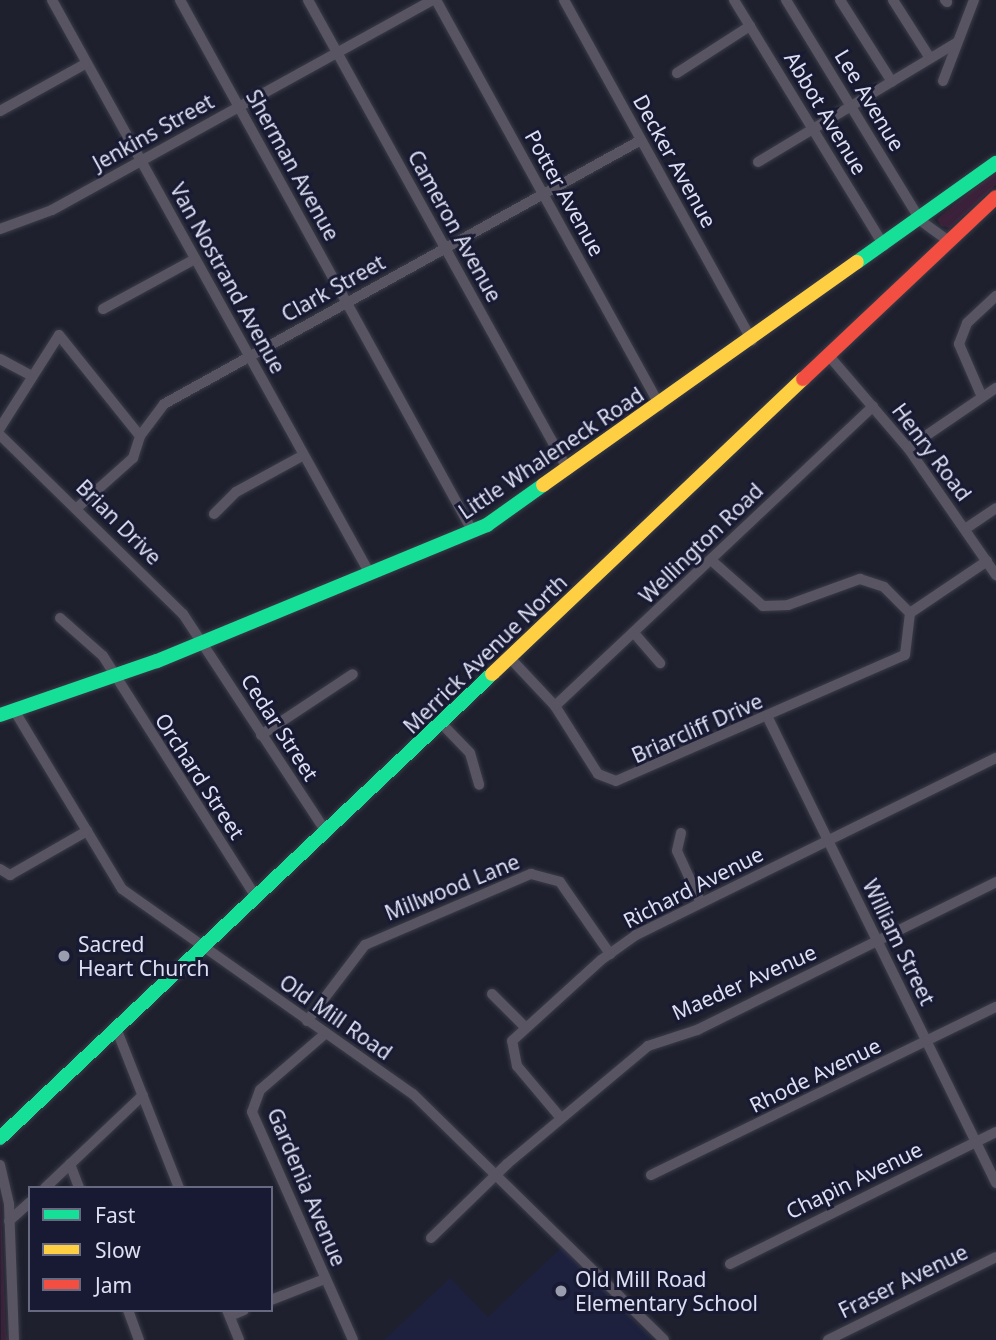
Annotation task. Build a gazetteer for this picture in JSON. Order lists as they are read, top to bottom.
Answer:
{
  "streets": {
    "main road": ["Little Whaleneck Road", "Merrick Avenue North"],
    "street": [
      "Lee Avenue",
      "Abbot Avenue",
      "Jenkins Street",
      "Decker Avenue",
      "Sherman Avenue",
      "Potter Avenue",
      "Cameron Avenue",
      "Van Nostrand Avenue",
      "Clark Street",
      "Henry Road",
      "Brian Drive",
      "Wellington Road",
      "Cedar Street",
      "Briarcliff Drive",
      "Orchard Street",
      "Millwood Lane",
      "Richard Avenue",
      "William Street",
      "Maeder Avenue",
      "Old Mill Road",
      "Rhode Avenue",
      "Chapin Avenue",
      "Gardenia Avenue",
      "Fraser Avenue"
    ]
  },
  "crossings": [
    ["Lee Avenue", "Little Whaleneck Road"],
    ["Abbot Avenue", "Little Whaleneck Road"],
    ["Jenkins Street", "Sherman Avenue"],
    ["Jenkins Street", "Potter Avenue"],
    ["Jenkins Street", "Cameron Avenue"],
    ["Jenkins Street", "Van Nostrand Avenue"],
    ["Decker Avenue", "Clark Street"],
    ["Decker Avenue", "Little Whaleneck Road"],
    ["Sherman Avenue", "Clark Street"],
    ["Sherman Avenue", "Little Whaleneck Road"],
    ["Potter Avenue", "Clark Street"],
    ["Potter Avenue", "Little Whaleneck Road"],
    ["Cameron Avenue", "Clark Street"],
    ["Cameron Avenue", "Little Whaleneck Road"],
    ["Van Nostrand Avenue", "Clark Street"],
    ["Van Nostrand Avenue", "Little Whaleneck Road"],
    ["Clark Street", "Brian Drive"],
    ["Henry Road", "Wellington Road"],
    ["Henry Road", "Merrick Avenue North"],
    ["Little Whaleneck Road", "Brian Drive"],
    ["Little Whaleneck Road", "Cedar Street"],
    ["Little Whaleneck Road", "Orchard Street"],
    ["Little Whaleneck Road", "Old Mill Road"],
    ["Brian Drive", "Cedar Street"],
    ["Wellington Road", "Briarcliff Drive"],
    ["Merrick Avenue North", "Cedar Street"],
    ["Merrick Avenue North", "Briarcliff Drive"],
    ["Merrick Avenue North", "Orchard Street"],
    ["Merrick Avenue North", "Old Mill Road"],
    ["Briarcliff Drive", "William Street"],
    ["Millwood Lane", "Richard Avenue"],
    ["Millwood Lane", "Old Mill Road"],
    ["Richard Avenue", "William Street"],
    ["William Street", "Maeder Avenue"],
    ["William Street", "Rhode Avenue"],
    ["William Street", "Chapin Avenue"],
    ["Maeder Avenue", "Old Mill Road"],
    ["Old Mill Road", "Gardenia Avenue"]
  ],
  "places": ["Sacred Heart Church", "Old Mill Road Elementary School"],
  "legend": ["Fast", "Slow", "Jam"]
}
